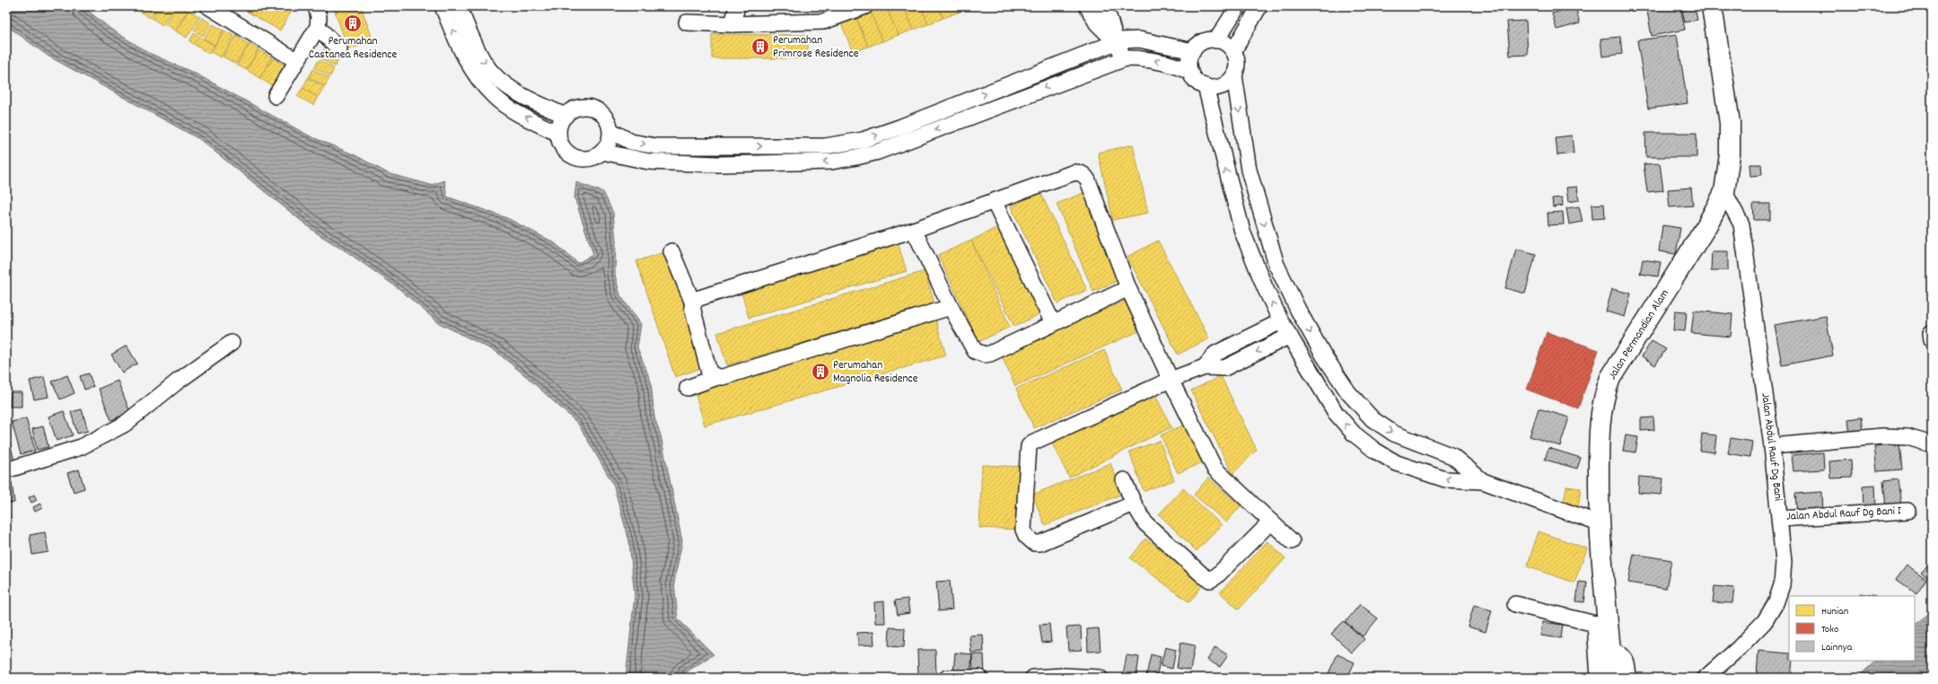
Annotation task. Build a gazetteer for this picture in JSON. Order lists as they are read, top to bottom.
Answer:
{
  "streets": {
    "main road": ["Jalan Permandian Alam"],
    "street": ["Jalan Abdul Rauf Dg Bani", "Jalan Abdul Rauf Dg Bani I"]
  },
  "crossings": [
    ["Jalan Permandian Alam", "Jalan Abdul Rauf Dg Bani"],
    ["Jalan Abdul Rauf Dg Bani", "Jalan Abdul Rauf Dg Bani I"]
  ],
  "places": {
    "building": ["Perumahan Castanea Residence", "Perumahan Primrose Residence", "Perumahan Magnolia Residence"]
  },
  "legend": ["Hunian", "Toko", "Lainnya"]
}
